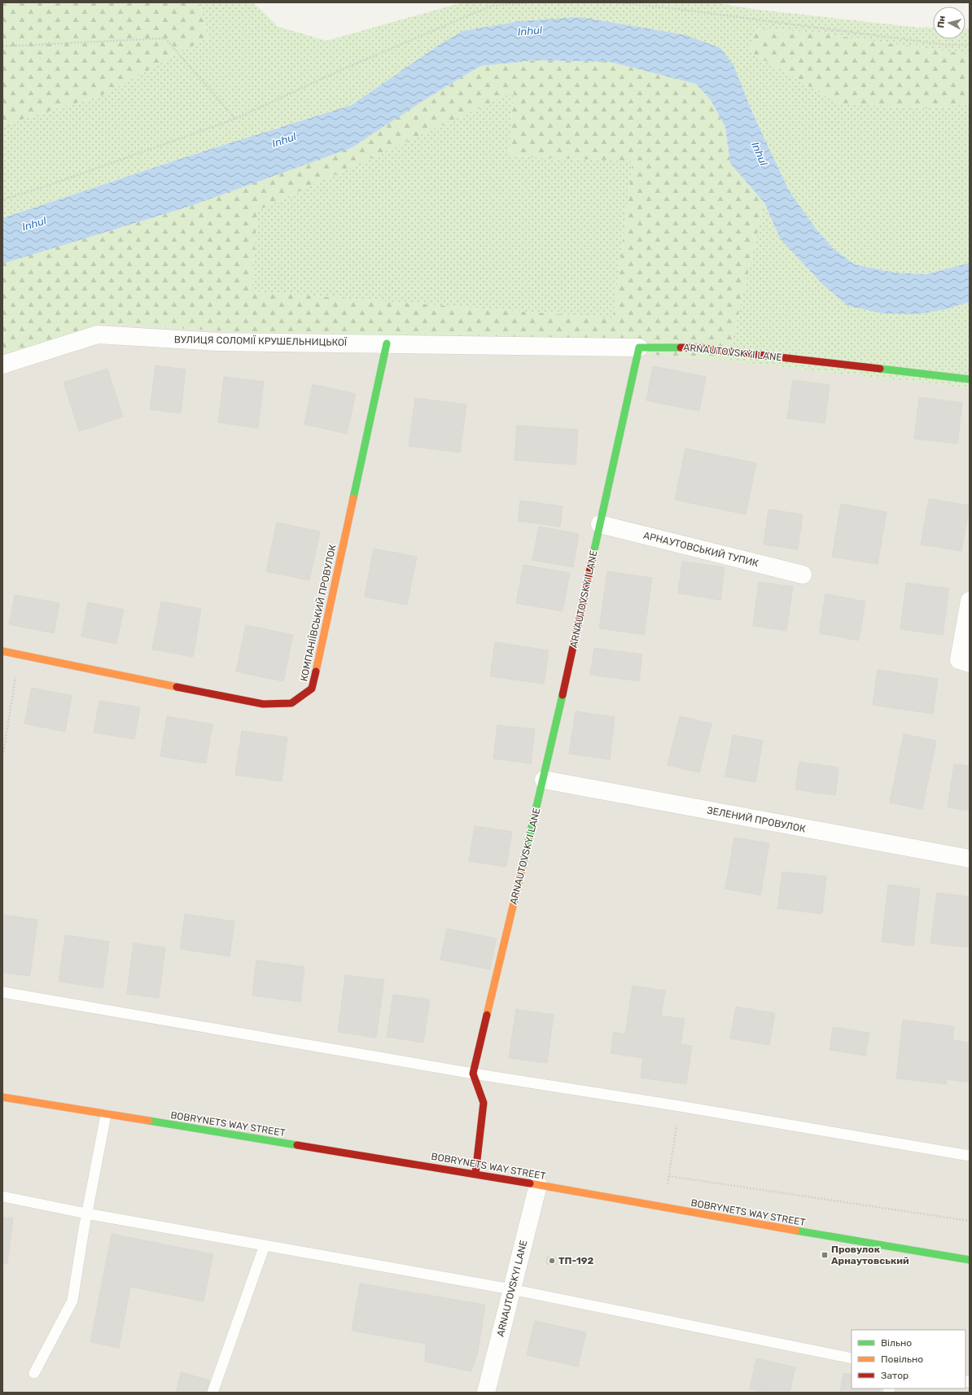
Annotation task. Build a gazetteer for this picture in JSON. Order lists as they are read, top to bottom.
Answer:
{
  "streets": {
    "street": [
      "ВУЛИЦЯ СОЛОМІЇ КРУШЕЛЬНИЦЬКОЇ",
      "ARNAUTOVSKYI LANE",
      "АРНАУТОВСЬКИЙ ТУПИК",
      "КОМПАНІЇВСЬКИЙ ПРОВУЛОК",
      "ЗЕЛЕНИЙ ПРОВУЛОК",
      "BOBRYNETS WAY STREET"
    ]
  },
  "crossings": [
    ["ВУЛИЦЯ СОЛОМІЇ КРУШЕЛЬНИЦЬКОЇ", "ARNAUTOVSKYI LANE"],
    ["ВУЛИЦЯ СОЛОМІЇ КРУШЕЛЬНИЦЬКОЇ", "КОМПАНІЇВСЬКИЙ ПРОВУЛОК"],
    ["ARNAUTOVSKYI LANE", "АРНАУТОВСЬКИЙ ТУПИК"],
    ["ARNAUTOVSKYI LANE", "ЗЕЛЕНИЙ ПРОВУЛОК"],
    ["ARNAUTOVSKYI LANE", "BOBRYNETS WAY STREET"]
  ],
  "water": ["Inhul"],
  "places": {
    "transit": ["Провулок Арнаутовський"],
    "other": ["ТП-192"]
  },
  "legend": ["Вільно", "Повільно", "Затор"],
  "north": "left"
}
